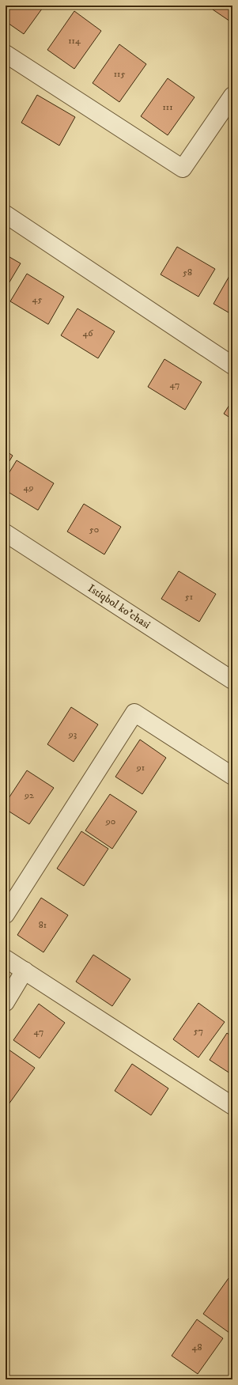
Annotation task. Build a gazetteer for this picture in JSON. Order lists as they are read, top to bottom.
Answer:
{
  "streets": {
    "street": ["Istiqbol ko'chasi"]
  },
  "house_numbers": [
    "114",
    "115",
    "111",
    "58",
    "45",
    "46",
    "47",
    "49",
    "50",
    "51",
    "93",
    "91",
    "92",
    "90",
    "81",
    "57",
    "47",
    "48"
  ]
}
